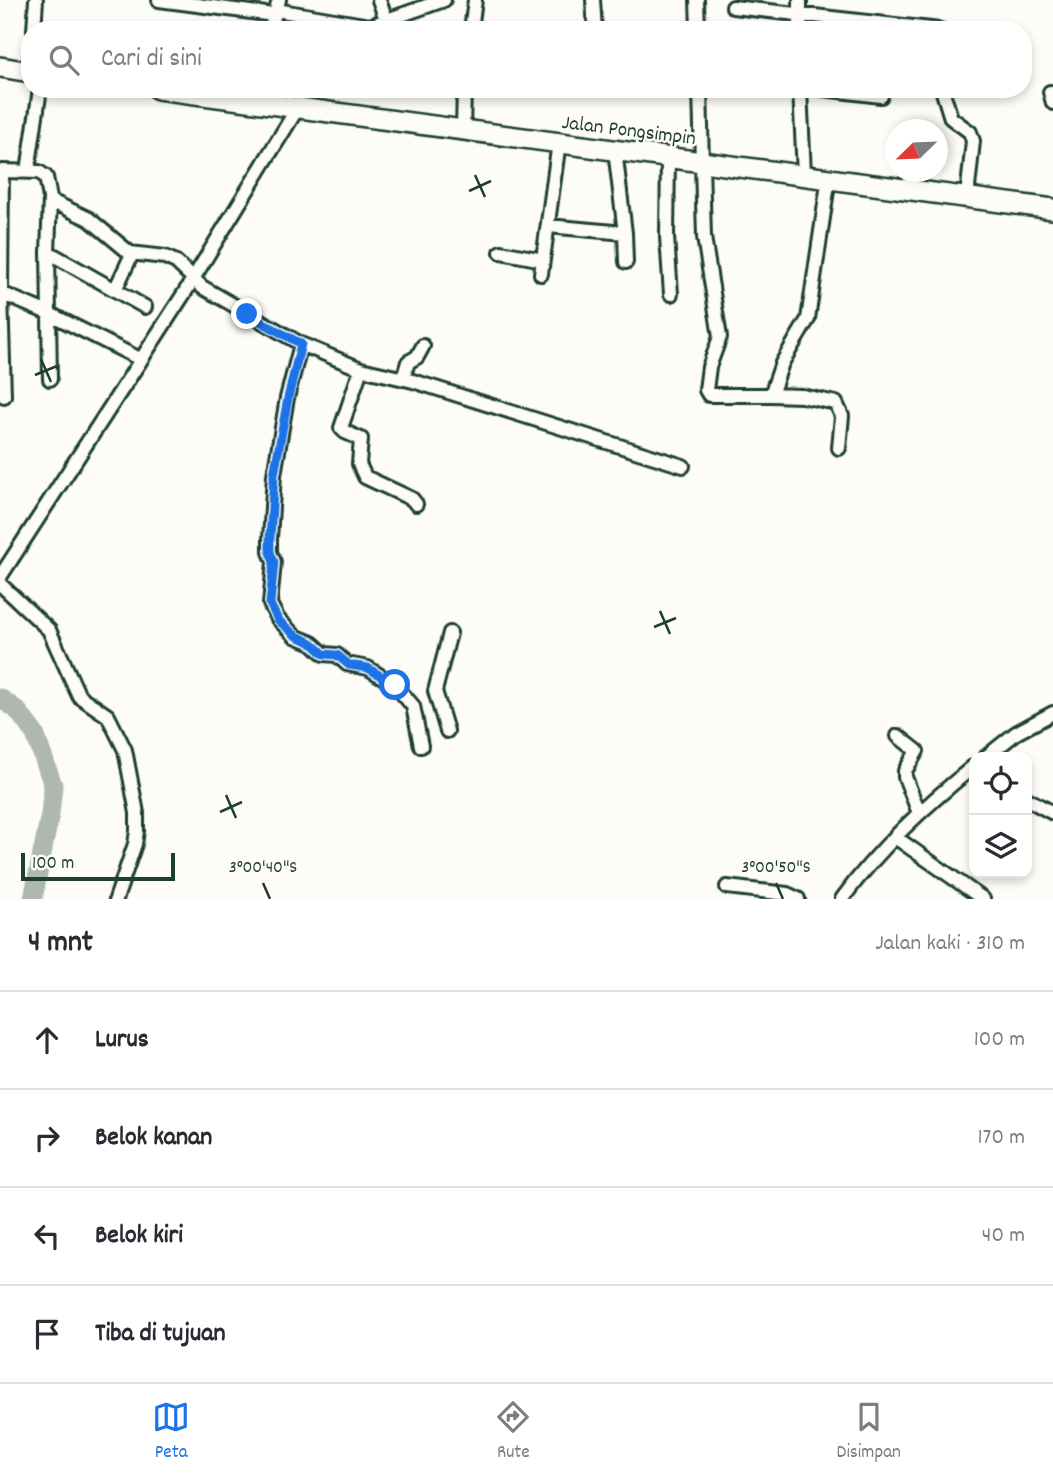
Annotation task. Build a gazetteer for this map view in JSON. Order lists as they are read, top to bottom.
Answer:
{
  "streets": {
    "main road": ["Jalan Pongsimpin"]
  },
  "scale_bar": "100 m",
  "north": "bottom left",
  "page": {
    "search": "Cari di sini",
    "scale": "100 m",
    "heading": ["4 mnt", "Jalan kaki · 310 m"],
    "list": [
      ["Lurus", "100 m"],
      ["Belok kanan", "170 m"],
      ["Belok kiri", "40 m"],
      "Tiba di tujuan"
    ],
    "nav": ["Peta", "Rute", "Disimpan"]
  },
  "coordinates": ["3°00'40\"S", "3°00'50\"S"]
}
